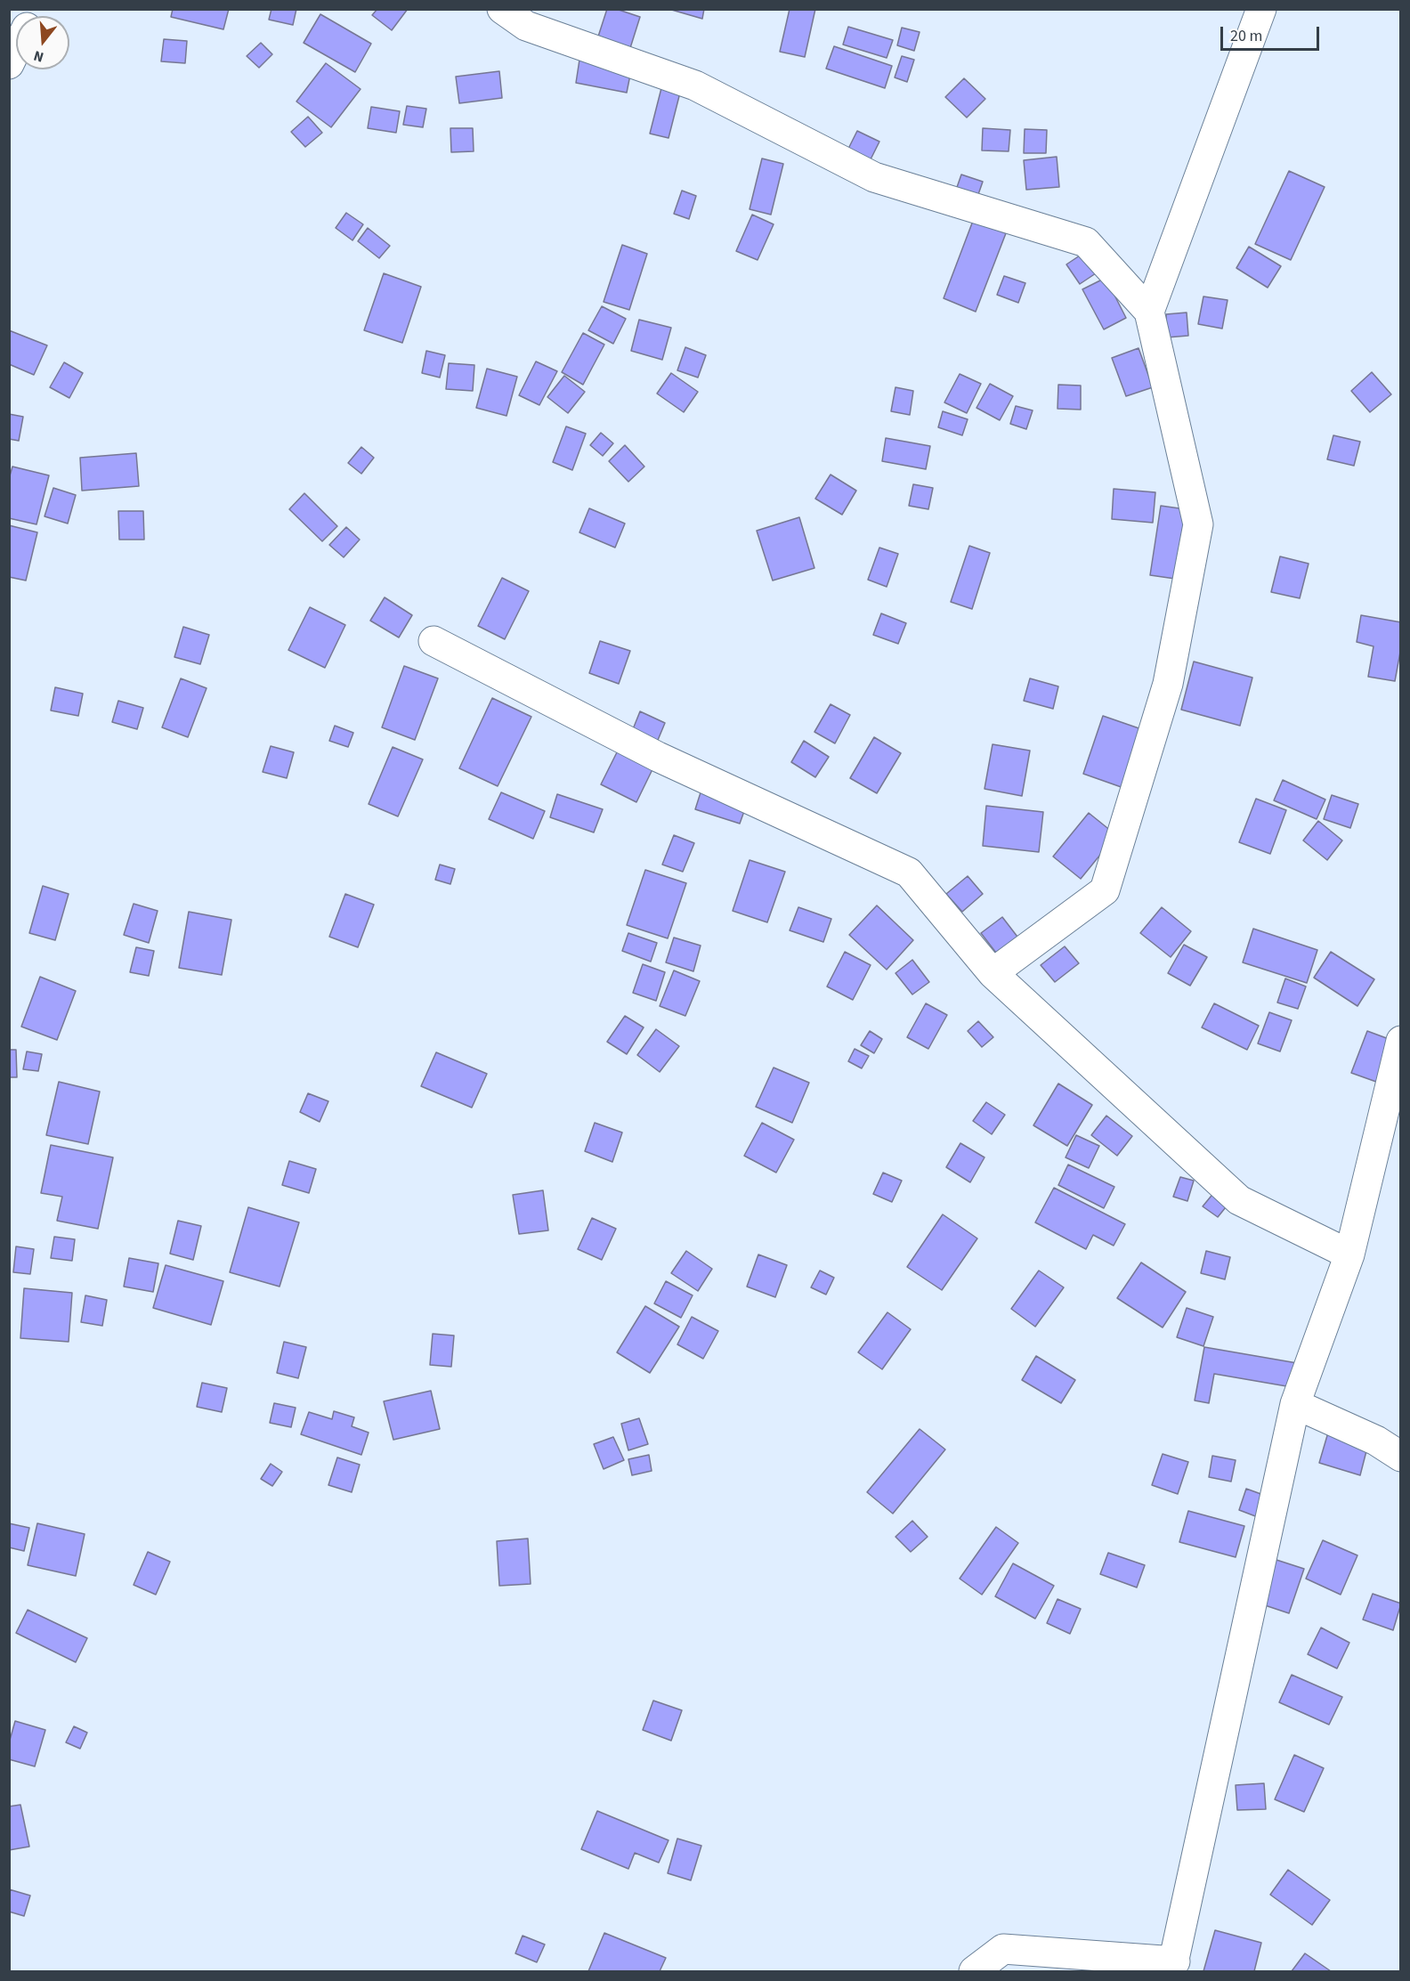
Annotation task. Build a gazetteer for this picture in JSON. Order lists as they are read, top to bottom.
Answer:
{
  "scale_bar": "20 m",
  "north": "bottom"
}
